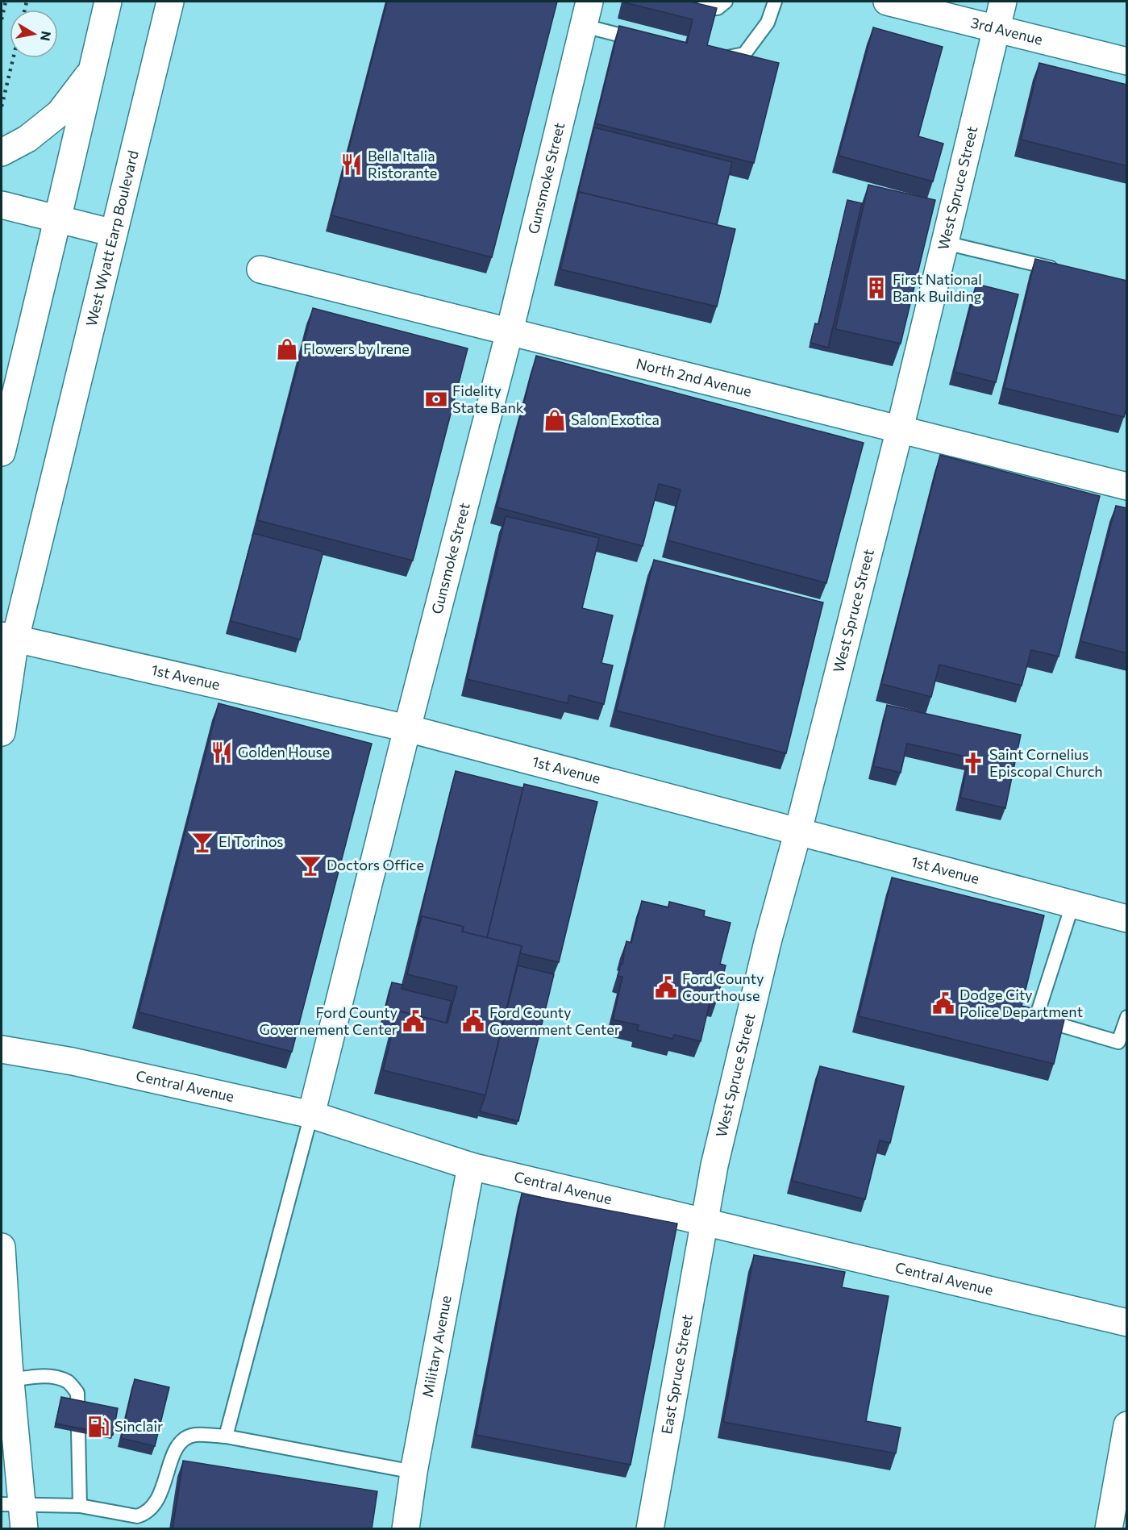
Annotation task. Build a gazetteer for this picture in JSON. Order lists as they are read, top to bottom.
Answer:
{
  "streets": {
    "street": [
      "3rd Avenue",
      "Gunsmoke Street",
      "West Spruce Street",
      "West Wyatt Earp Boulevard",
      "North 2nd Avenue",
      "1st Avenue",
      "Central Avenue",
      "Military Avenue",
      "East Spruce Street"
    ]
  },
  "crossings": [
    ["3rd Avenue", "West Spruce Street"],
    ["Gunsmoke Street", "North 2nd Avenue"],
    ["Gunsmoke Street", "1st Avenue"],
    ["Gunsmoke Street", "Central Avenue"],
    ["West Spruce Street", "North 2nd Avenue"],
    ["West Spruce Street", "1st Avenue"],
    ["West Spruce Street", "Central Avenue"],
    ["West Spruce Street", "East Spruce Street"],
    ["West Wyatt Earp Boulevard", "1st Avenue"],
    ["Central Avenue", "Military Avenue"],
    ["Central Avenue", "East Spruce Street"]
  ],
  "places": {
    "restaurant": ["Bella Italia Ristorante", "Golden House"],
    "building": ["First National Bank Building"],
    "shop": ["Flowers by Irene", "Salon Exotica"],
    "bank": ["Fidelity State Bank"],
    "church": ["Saint Cornelius Episcopal Church"],
    "bar": ["El Torinos", "Doctors Office"],
    "public building": [
      "Ford County Courthouse",
      "Dodge City Police Department",
      "Ford County Governement Center",
      "Ford County Government Center"
    ],
    "fuel station": ["Sinclair"]
  },
  "north": "right"
}
